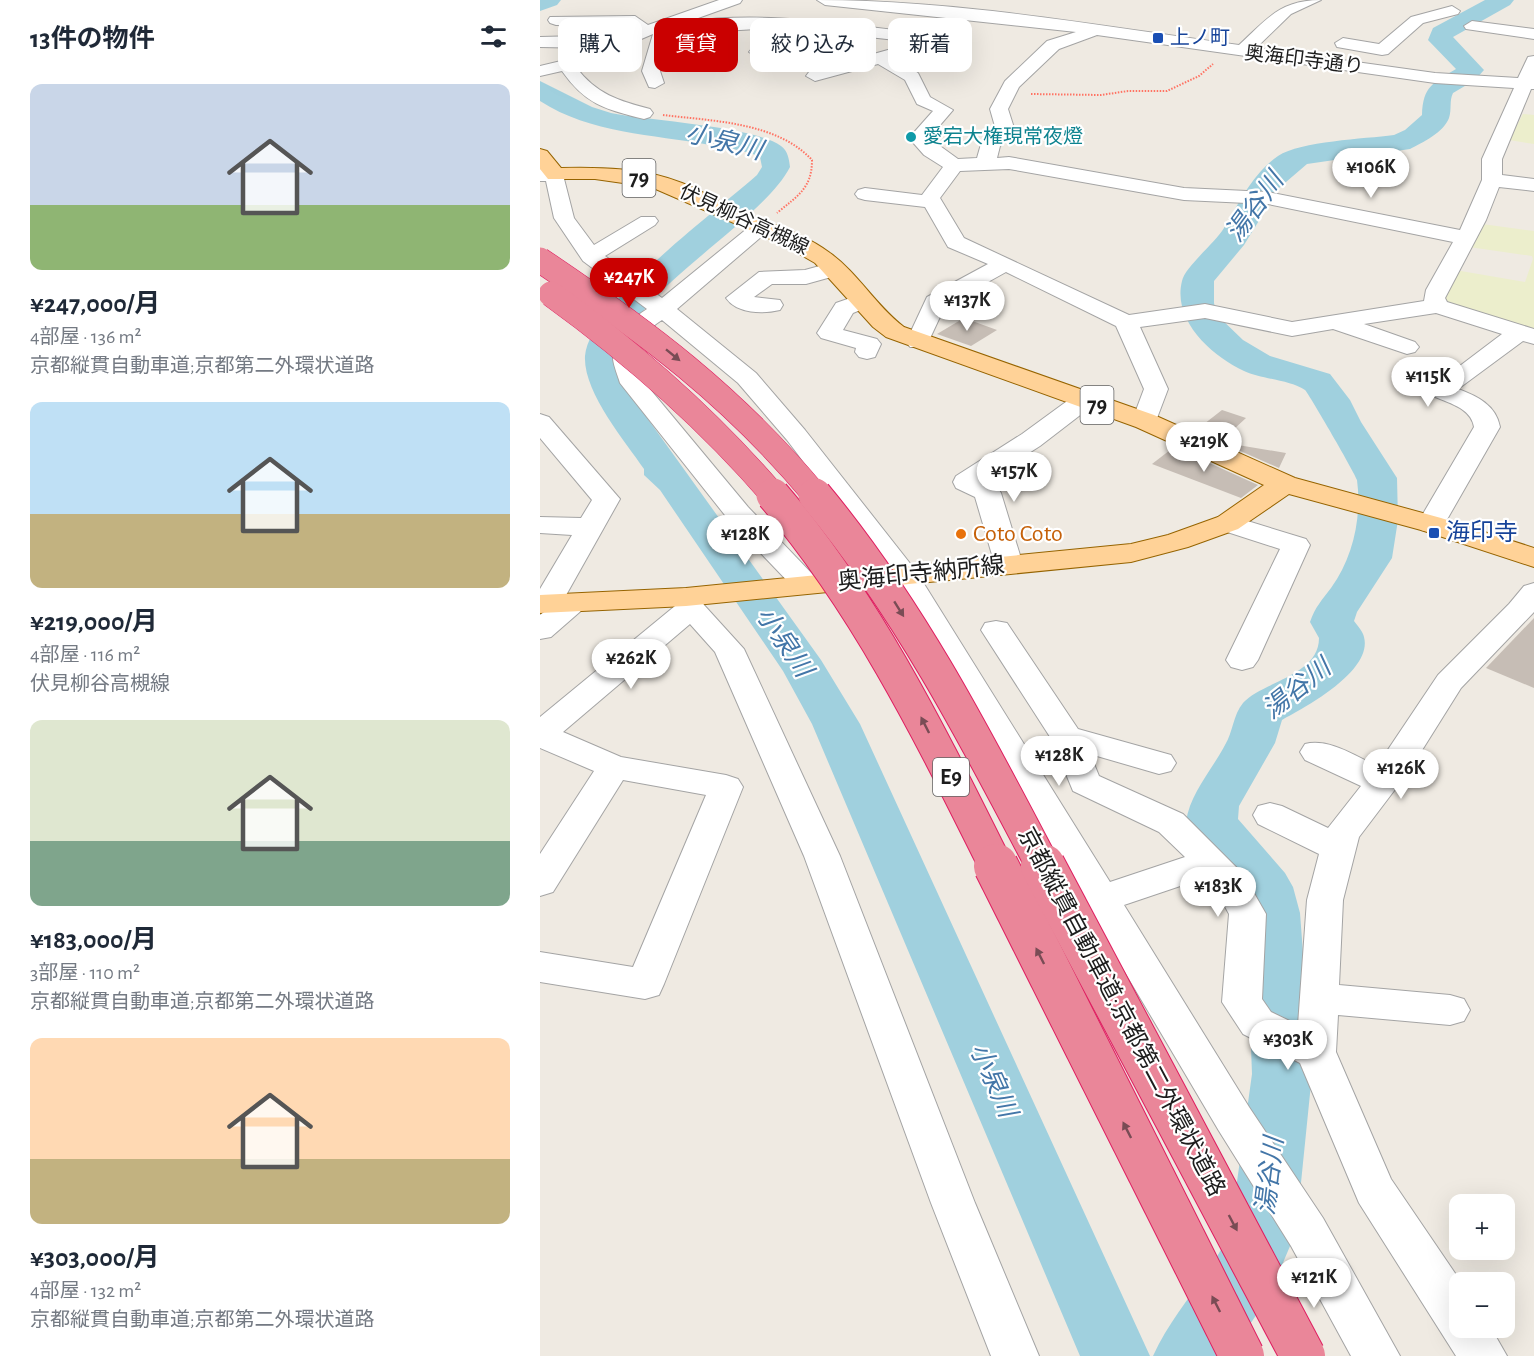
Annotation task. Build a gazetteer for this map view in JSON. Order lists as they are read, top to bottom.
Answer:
{
  "streets": {
    "highway": ["E9", "京都縦貫自動車道;京都第二外環状道路"],
    "main road": ["79", "伏見柳谷高槻線", "奥海印寺納所線"],
    "street": ["奥海印寺通り"]
  },
  "crossings": [
    ["伏見柳谷高槻線", "奥海印寺納所線"]
  ],
  "water": ["小泉川", "湯谷川"],
  "places": {
    "transit": ["上ノ町", "海印寺"],
    "other": ["愛宕大権現常夜燈", "Coto Coto"]
  },
  "page": {
    "heading": "13件の物件",
    "chip": [
      "購入",
      "賃貸",
      "絞り込み",
      "新着"
    ],
    "list": [
      {
        "name": "¥247,000/月",
        "note": "4部屋 · 136 m² · 京都縦貫自動車道;京都第二外環状道路"
      },
      {
        "name": "¥219,000/月",
        "note": "4部屋 · 116 m² · 伏見柳谷高槻線"
      },
      {
        "name": "¥183,000/月",
        "note": "3部屋 · 110 m² · 京都縦貫自動車道;京都第二外環状道路"
      },
      {
        "name": "¥303,000/月",
        "note": "4部屋 · 132 m² · 京都縦貫自動車道;京都第二外環状道路"
      }
    ],
    "price": [
      "¥106K",
      "¥247K",
      "¥137K",
      "¥115K",
      "¥219K",
      "¥157K",
      "¥128K",
      "¥262K",
      "¥128K",
      "¥126K",
      "¥183K",
      "¥303K",
      "¥121K"
    ],
    "map_buttons": ["+", "−"]
  }
}
